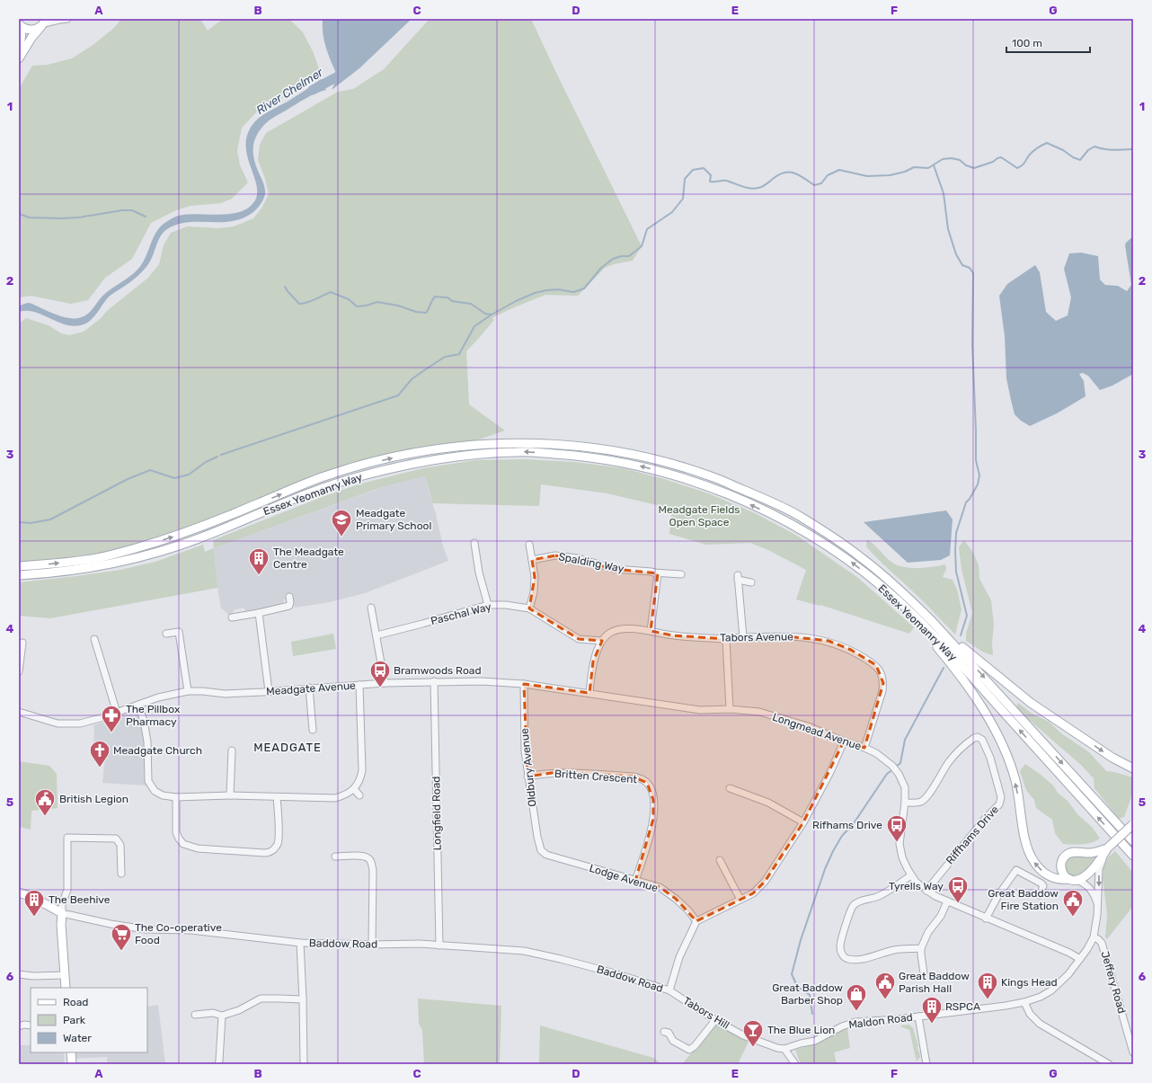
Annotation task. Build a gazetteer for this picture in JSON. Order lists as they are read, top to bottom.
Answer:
{
  "streets": {
    "main road": ["Essex Yeomanry Way", "Baddow Road", "Maldon Road"],
    "street": [
      "Spalding Way",
      "Paschal Way",
      "Tabors Avenue",
      "Meadgate Avenue",
      "Longmead Avenue",
      "Oldbury Avenue",
      "Britten Crescent",
      "Longfield Road",
      "Riffhams Drive",
      "Lodge Avenue",
      "Jeffery Road",
      "Tabors Hill"
    ]
  },
  "crossings": [
    ["Paschal Way", "Tabors Avenue"],
    ["Tabors Avenue", "Longmead Avenue"],
    ["Meadgate Avenue", "Longmead Avenue"],
    ["Meadgate Avenue", "Longfield Road"],
    ["Longmead Avenue", "Oldbury Avenue"],
    ["Longmead Avenue", "Longfield Road"],
    ["Longmead Avenue", "Riffhams Drive"],
    ["Longmead Avenue", "Maldon Road"],
    ["Oldbury Avenue", "Britten Crescent"],
    ["Oldbury Avenue", "Lodge Avenue"],
    ["Britten Crescent", "Lodge Avenue"],
    ["Longfield Road", "Baddow Road"],
    ["Baddow Road", "Tabors Hill"],
    ["Jeffery Road", "Maldon Road"],
    ["Tabors Hill", "Maldon Road"]
  ],
  "districts": ["MEADGATE"],
  "water": ["River Chelmer"],
  "parks": ["Meadgate Fields Open Space"],
  "places": {
    "school or university": ["Meadgate Primary School"],
    "building": [
      "The Meadgate Centre",
      "The Beehive",
      "Kings Head",
      "RSPCA"
    ],
    "bus stop": ["Bramwoods Road", "Rifhams Drive", "Tyrells Way"],
    "pharmacy": ["The Pillbox Pharmacy"],
    "church": ["Meadgate Church"],
    "public building": ["British Legion", "Great Baddow Fire Station", "Great Baddow Parish Hall"],
    "supermarket": ["The Co-operative Food"],
    "shop": ["Great Baddow Barber Shop"],
    "bar": ["The Blue Lion"]
  },
  "legend": ["Road", "Park", "Water"],
  "scale_bar": "100 m",
  "grid": {
    "columns": [
      "A",
      "B",
      "C",
      "D",
      "E",
      "F",
      "G"
    ],
    "rows": [
      "1",
      "2",
      "3",
      "4",
      "5",
      "6"
    ]
  }
}
